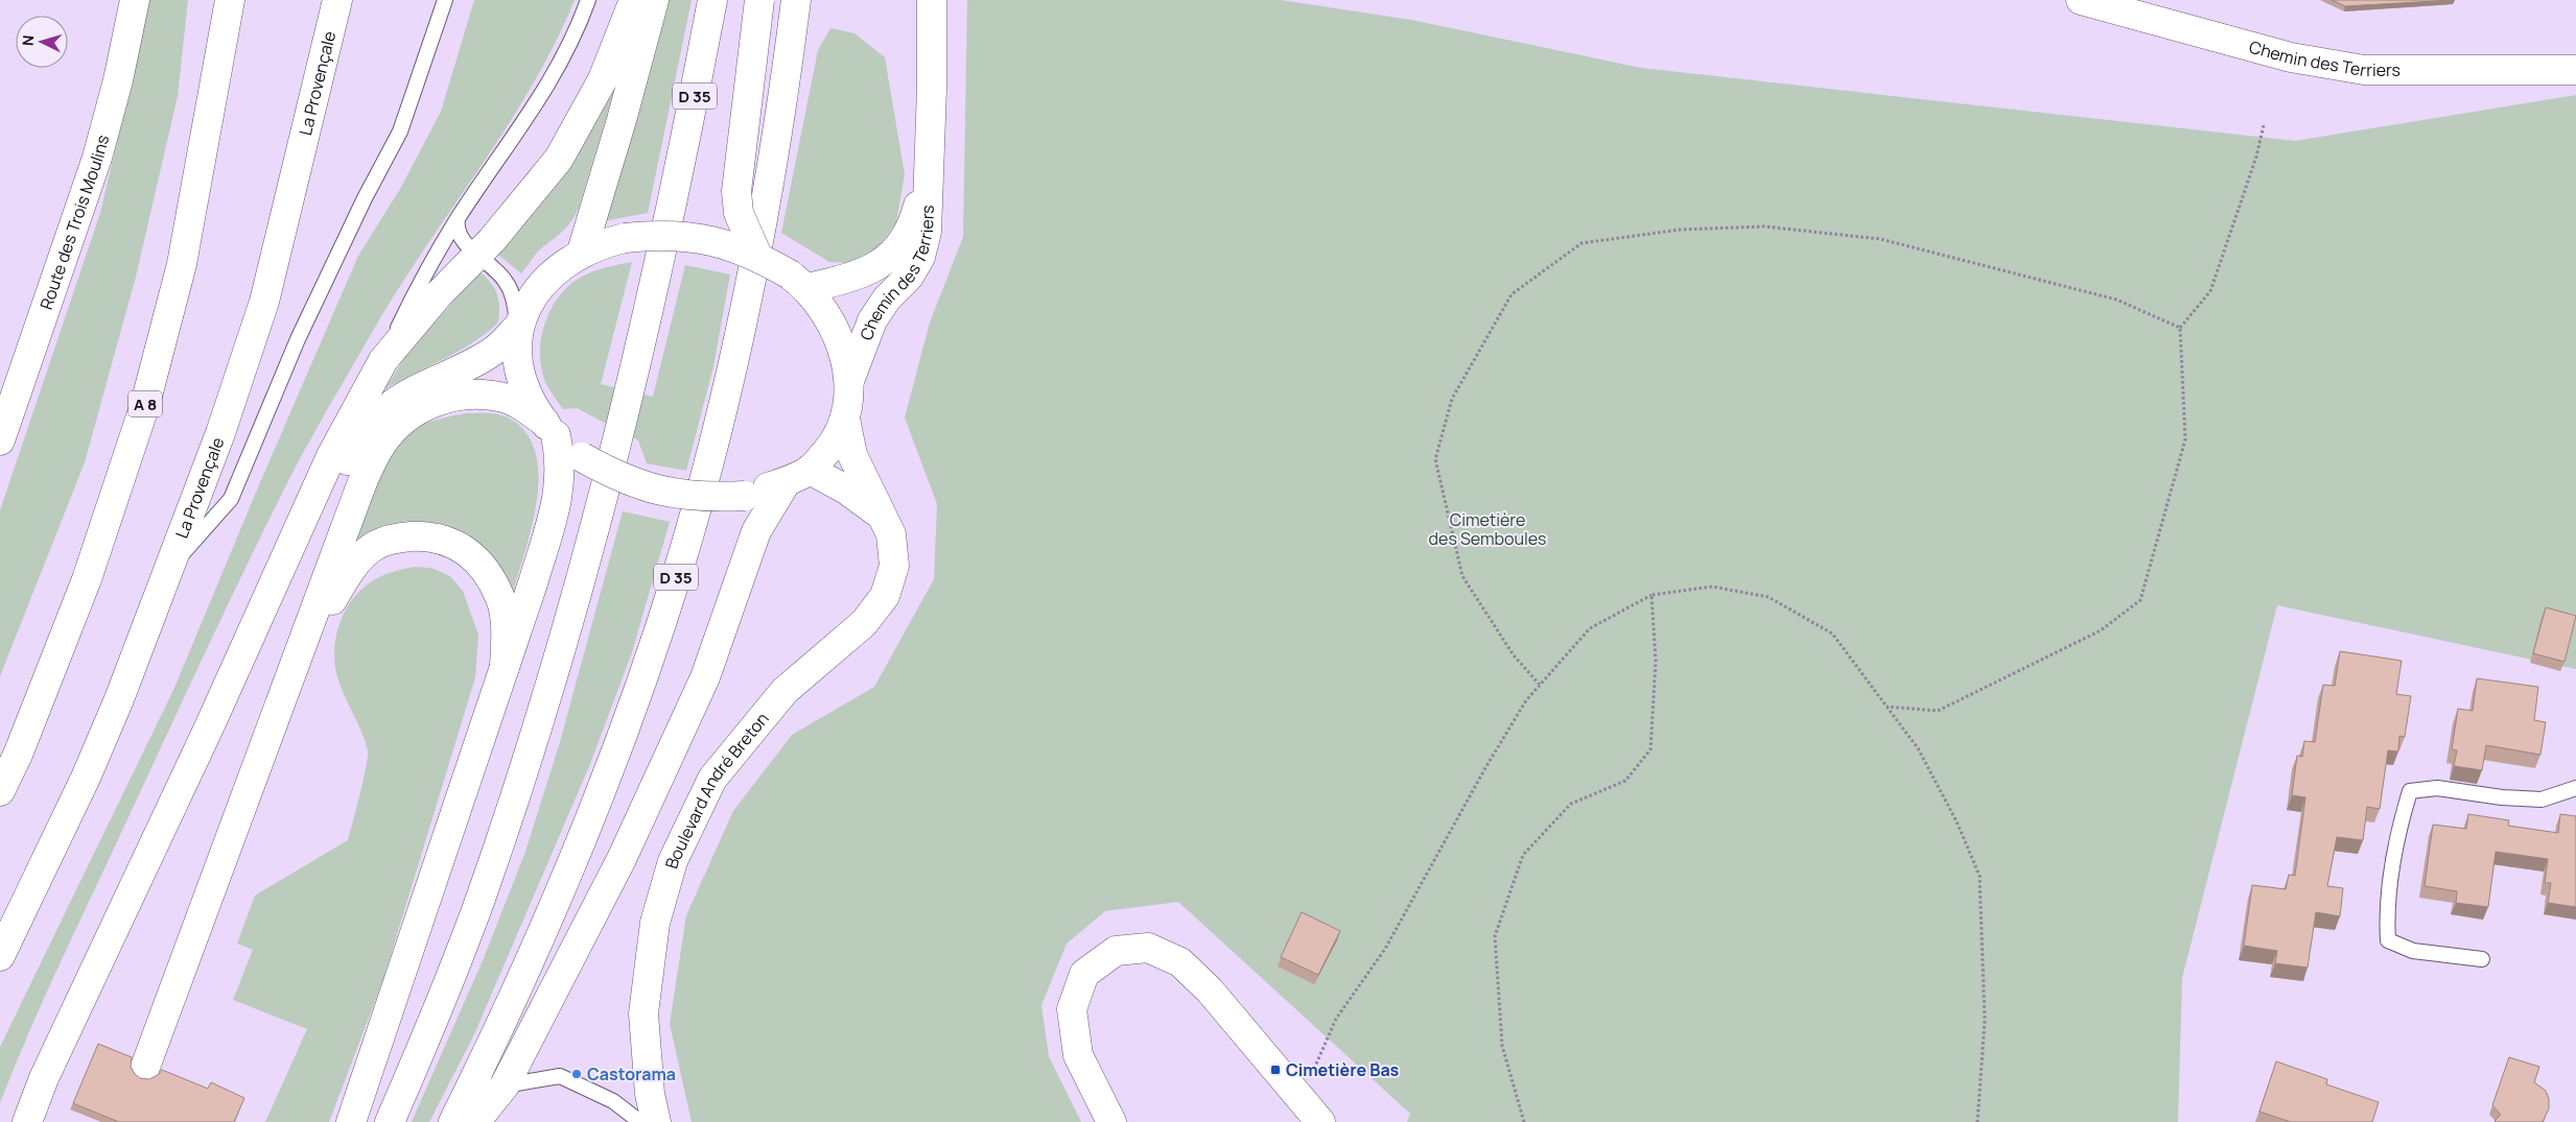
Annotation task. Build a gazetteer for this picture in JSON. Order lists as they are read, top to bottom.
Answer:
{
  "streets": {
    "main road": [
      "Chemin des Terriers",
      "La Provençale",
      "D 35",
      "Route des Trois Moulins",
      "A 8",
      "Boulevard André Breton"
    ]
  },
  "parks": ["Cimetière des Semboules"],
  "places": {
    "transit": ["Cimetière Bas"],
    "other": ["Castorama"]
  },
  "north": "left"
}
